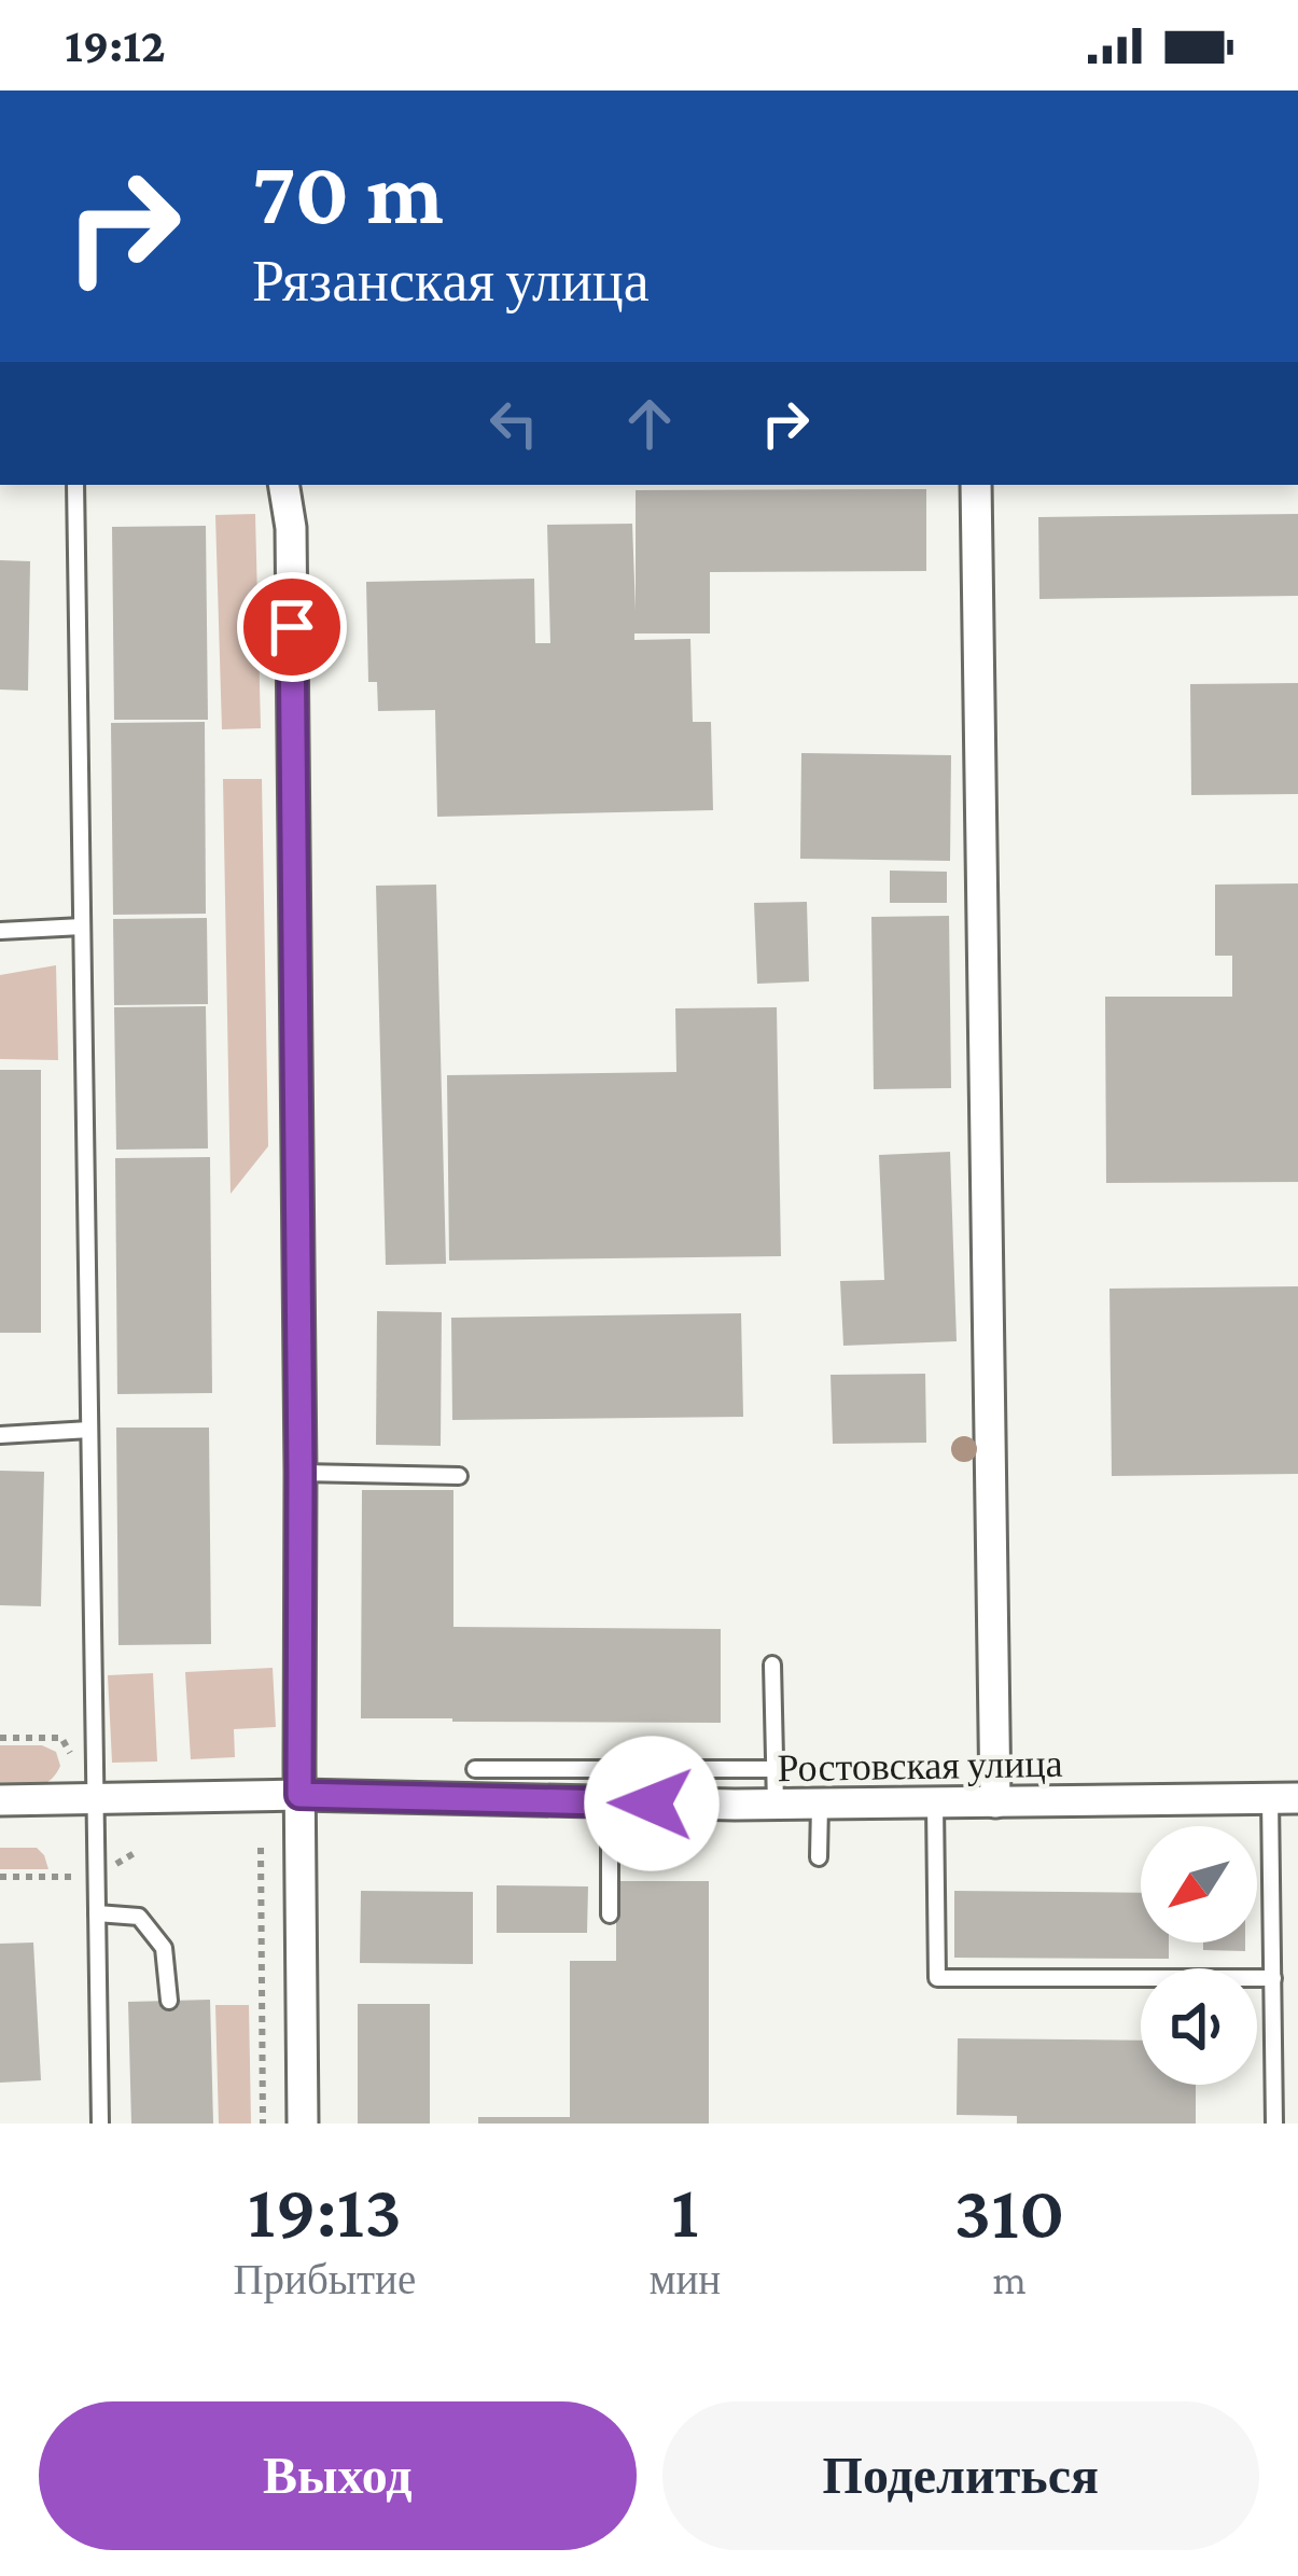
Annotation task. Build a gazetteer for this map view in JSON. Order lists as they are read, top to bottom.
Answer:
{
  "streets": {
    "street": ["Ростовская улица"]
  },
  "north": "bottom left",
  "page": {
    "status": "19:12",
    "turn": ["70 m", "Рязанская улица"],
    "eta": [
      "19:13",
      "Прибытие",
      "1",
      "мин",
      "310",
      "m"
    ],
    "buttons": ["Выход", "Поделиться"]
  }
}
